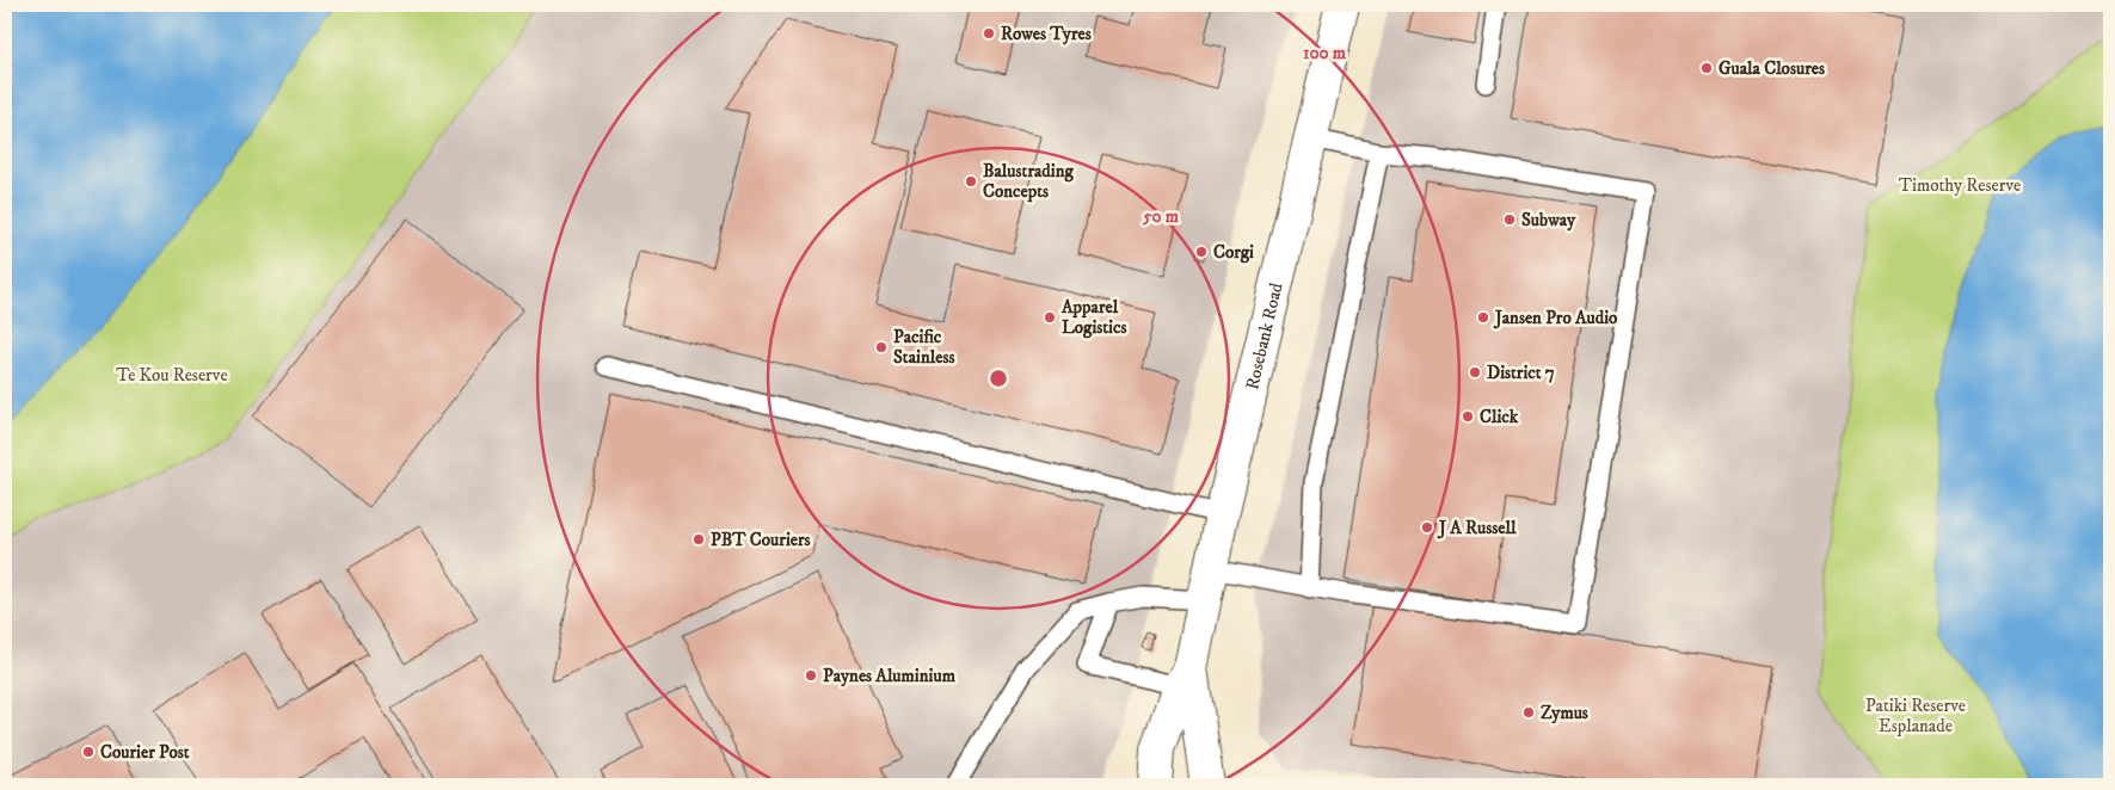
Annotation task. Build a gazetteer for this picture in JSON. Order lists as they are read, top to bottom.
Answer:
{
  "streets": {
    "main road": ["Rosebank Road"]
  },
  "parks": ["Timothy Reserve", "Te Kou Reserve", "Patiki Reserve Esplanade"],
  "places": [
    "Rowes Tyres",
    "Guala Closures",
    "Balustrading Concepts",
    "Subway",
    "Corgi",
    "Apparel Logistics",
    "Jansen Pro Audio",
    "Pacific Stainless",
    "District 7",
    "Click",
    "J A Russell",
    "PBT Couriers",
    "Paynes Aluminium",
    "Zymus",
    "Courier Post"
  ],
  "rings": ["100 m", "50 m"]
}
